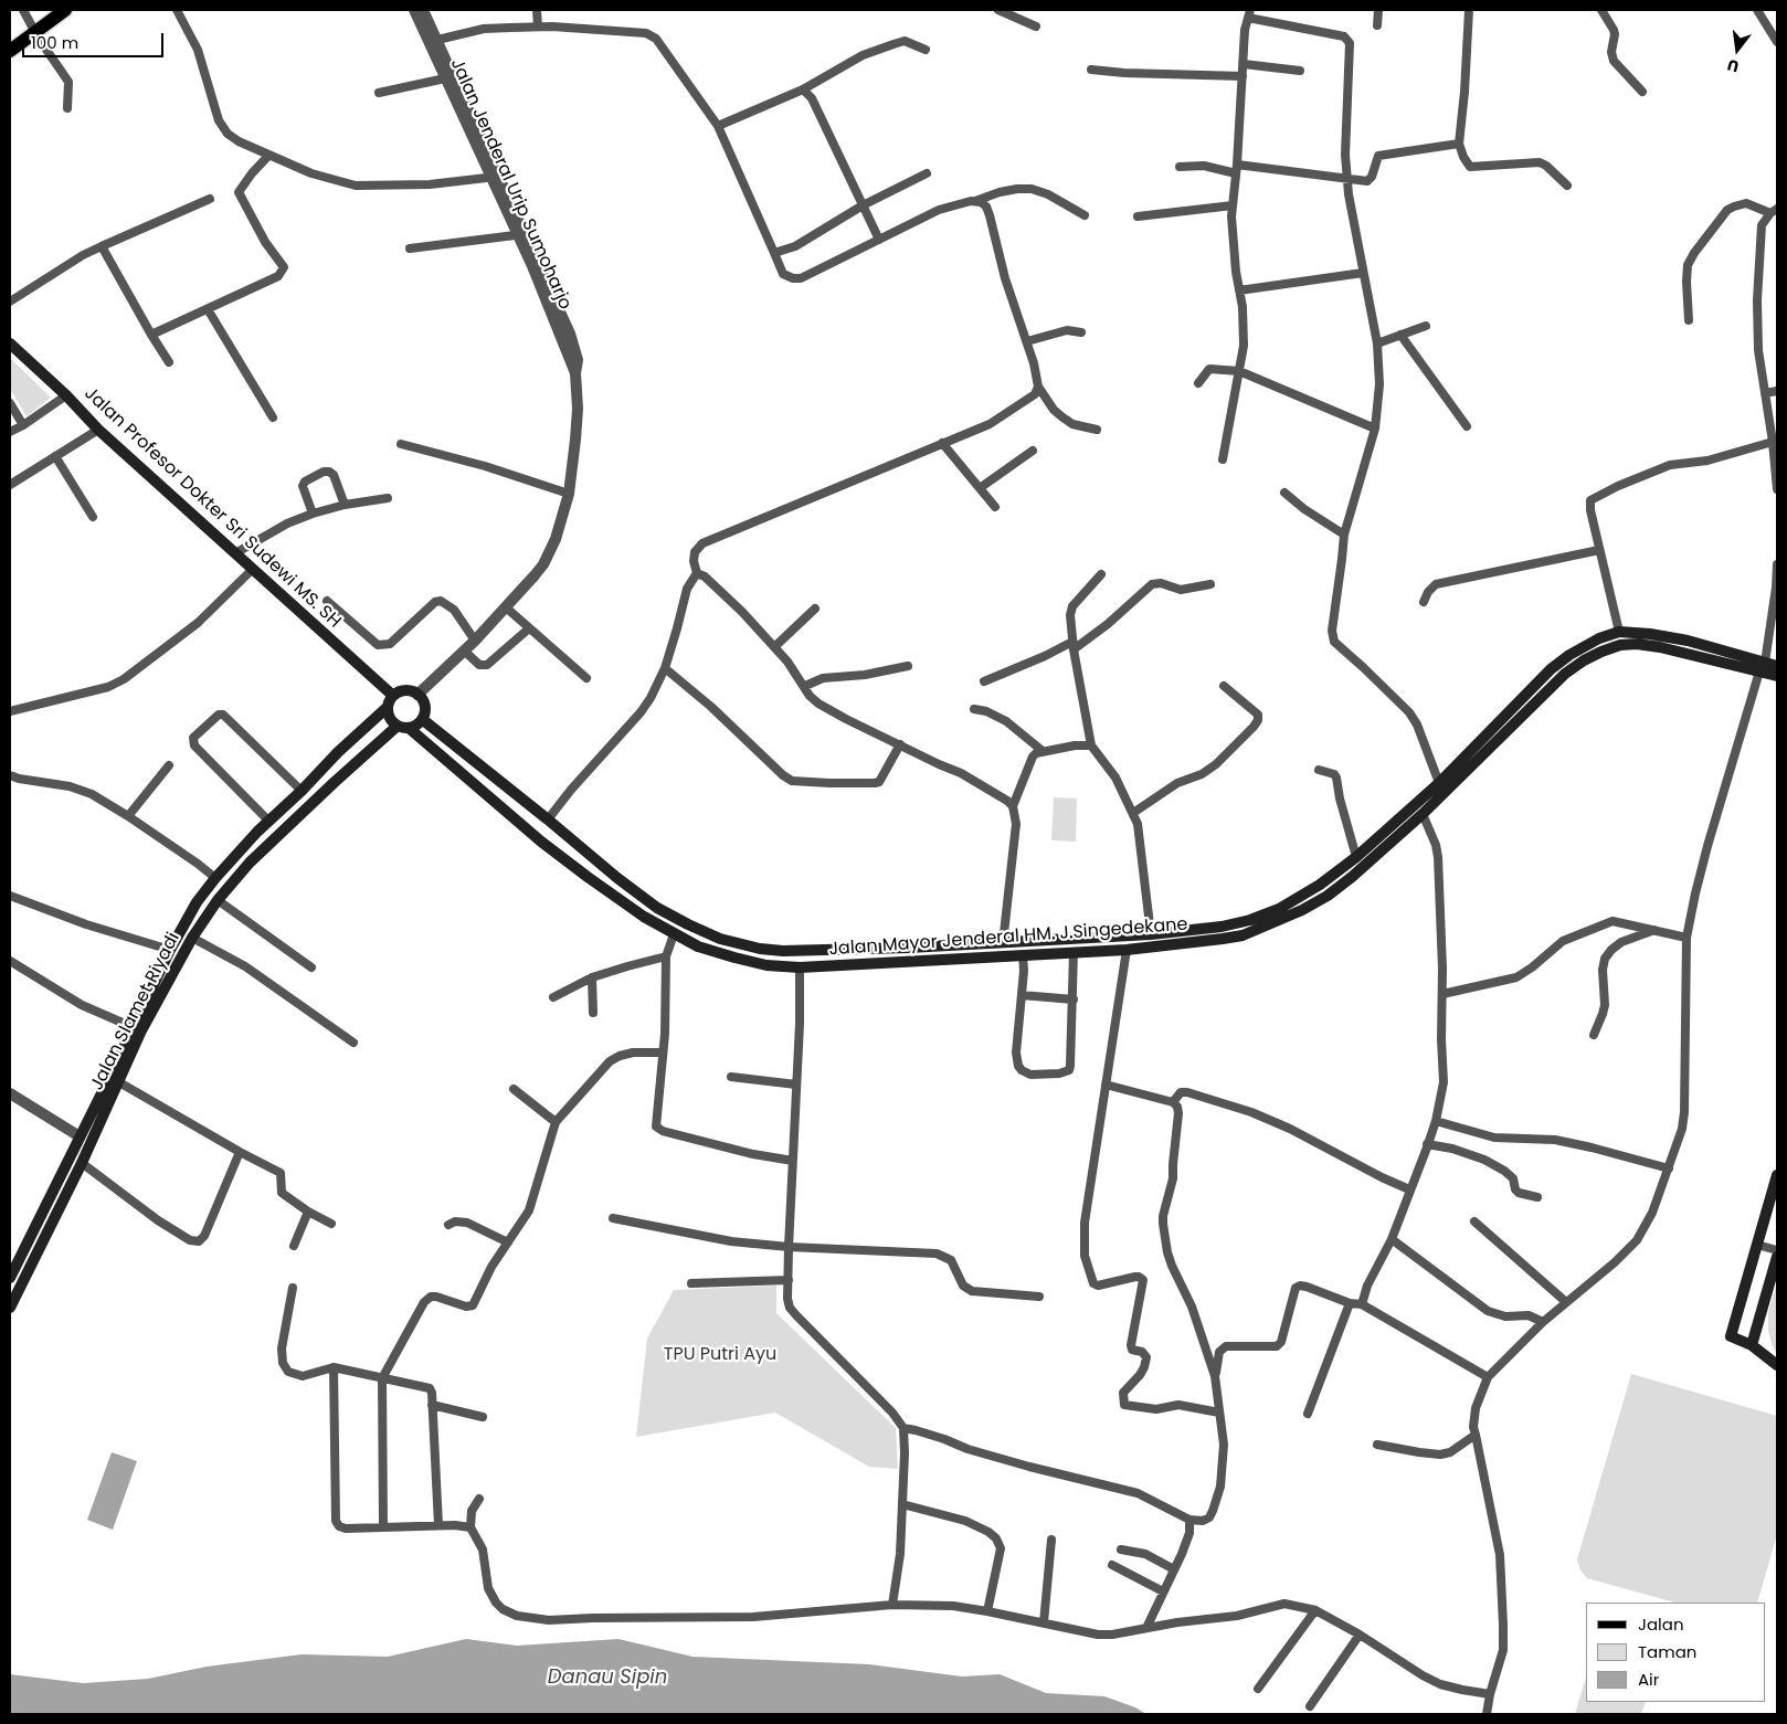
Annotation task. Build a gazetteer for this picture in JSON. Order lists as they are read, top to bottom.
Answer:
{
  "streets": {
    "main road": ["Jalan Profesor Dokter Sri Sudewi MS. SH", "Jalan Mayor Jenderal HM. J.Singedekane", "Jalan Slamet Riyadi"],
    "street": ["Jalan Jenderal Urip Sumoharjo"]
  },
  "crossings": [
    ["Jalan Jenderal Urip Sumoharjo", "Jalan Profesor Dokter Sri Sudewi MS. SH"],
    ["Jalan Jenderal Urip Sumoharjo", "Jalan Mayor Jenderal HM. J.Singedekane"],
    ["Jalan Jenderal Urip Sumoharjo", "Jalan Slamet Riyadi"],
    ["Jalan Profesor Dokter Sri Sudewi MS. SH", "Jalan Mayor Jenderal HM. J.Singedekane"],
    ["Jalan Profesor Dokter Sri Sudewi MS. SH", "Jalan Slamet Riyadi"],
    ["Jalan Mayor Jenderal HM. J.Singedekane", "Jalan Slamet Riyadi"]
  ],
  "water": ["Danau Sipin"],
  "parks": ["TPU Putri Ayu"],
  "legend": ["Jalan", "Taman", "Air"],
  "scale_bar": "100 m",
  "north": "bottom"
}
